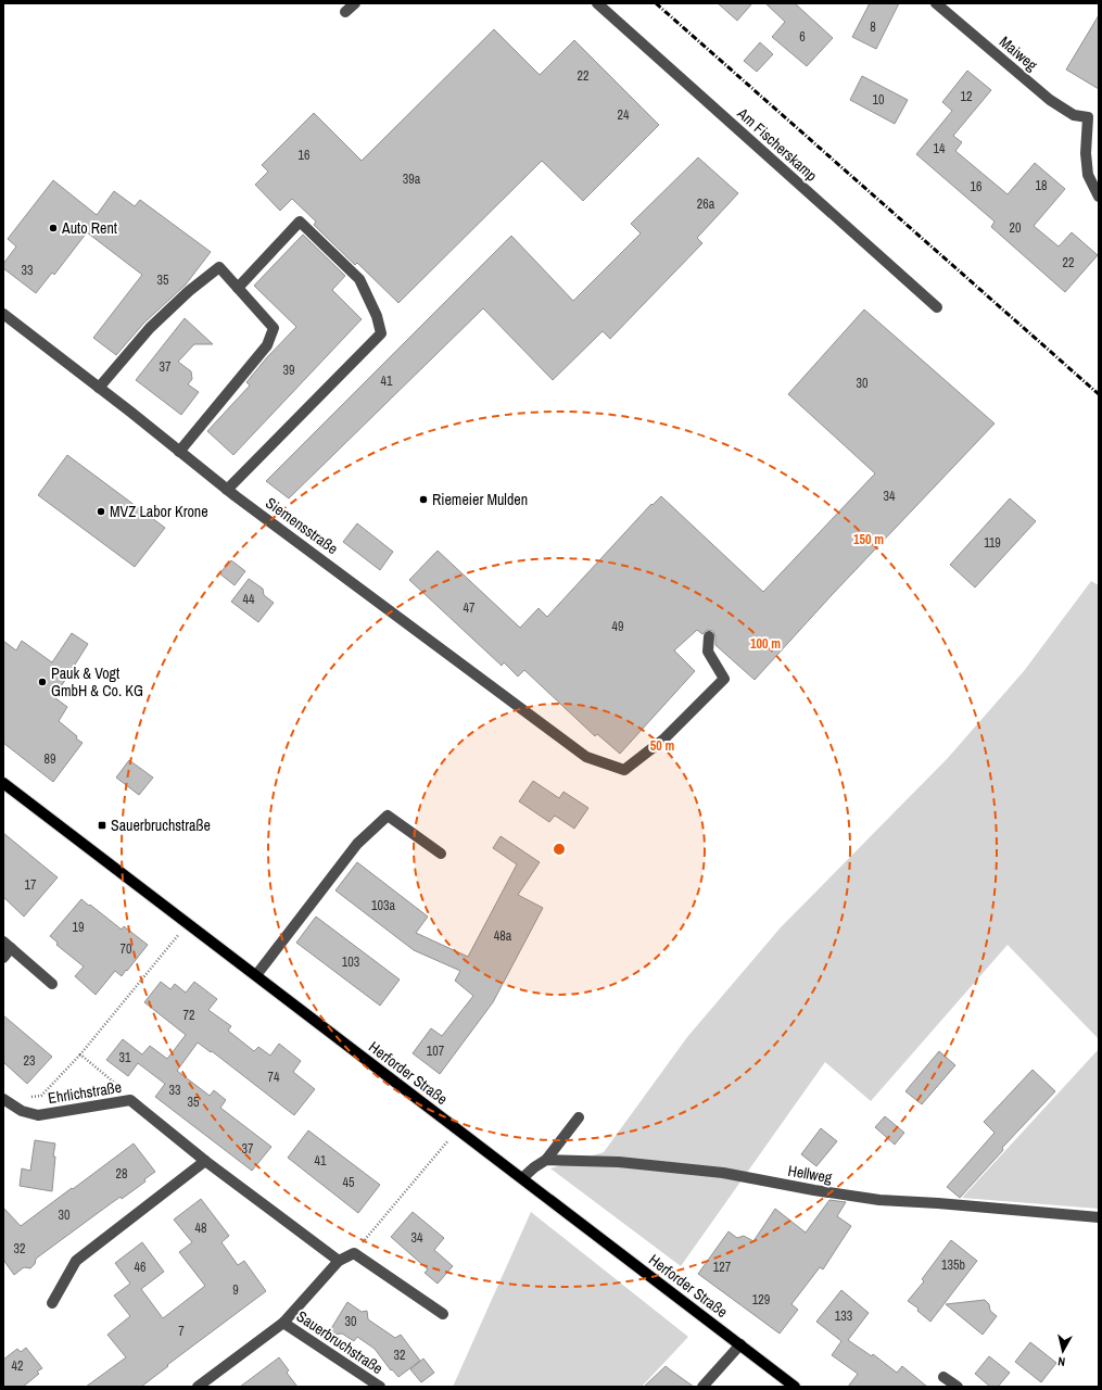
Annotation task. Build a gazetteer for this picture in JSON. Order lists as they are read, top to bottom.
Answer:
{
  "streets": {
    "main road": ["Herforder Straße"],
    "street": [
      "Maiweg",
      "Am Fischerskamp",
      "Siemensstraße",
      "Ehrlichstraße",
      "Hellweg",
      "Sauerbruchstraße"
    ]
  },
  "crossings": [
    ["Ehrlichstraße", "Sauerbruchstraße"]
  ],
  "places": {
    "other": [
      "Auto Rent",
      "Riemeier Mulden",
      "MVZ Labor Krone",
      "Pauk & Vogt GmbH & Co. KG"
    ],
    "transit": ["Sauerbruchstraße"]
  },
  "house_numbers": [
    "8",
    "6",
    "22",
    "12",
    "10",
    "24",
    "14",
    "16",
    "39a",
    "18",
    "16",
    "26a",
    "20",
    "22",
    "33",
    "35",
    "37",
    "39",
    "41",
    "30",
    "34",
    "119",
    "44",
    "47",
    "49",
    "89",
    "17",
    "103a",
    "19",
    "48a",
    "70",
    "103",
    "72",
    "107",
    "31",
    "23",
    "74",
    "33",
    "35",
    "37",
    "41",
    "28",
    "45",
    "30",
    "48",
    "34",
    "32",
    "135b",
    "46",
    "127",
    "9",
    "129",
    "133",
    "30",
    "7",
    "32",
    "42"
  ],
  "north": "bottom",
  "rings": ["150 m", "100 m", "50 m"]
}
